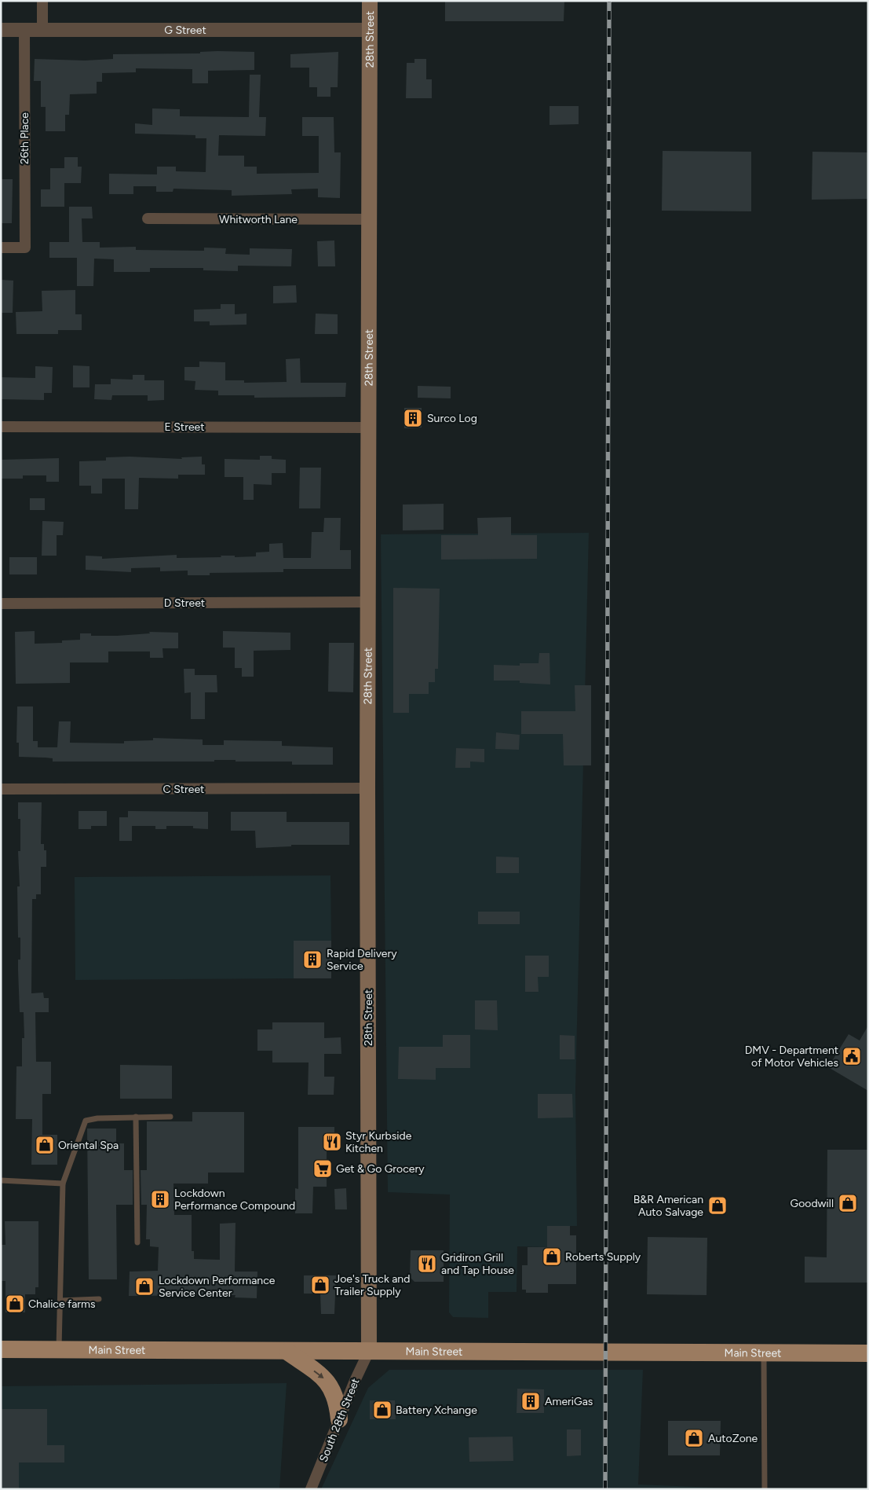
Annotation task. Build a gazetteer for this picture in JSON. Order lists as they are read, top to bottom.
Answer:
{
  "streets": {
    "main road": ["28th Street", "Main Street"],
    "street": [
      "G Street",
      "26th Place",
      "Whitworth Lane",
      "E Street",
      "D Street",
      "C Street",
      "South 28th Street"
    ]
  },
  "crossings": [
    ["G Street", "28th Street"],
    ["G Street", "26th Place"],
    ["28th Street", "Whitworth Lane"],
    ["28th Street", "E Street"],
    ["28th Street", "D Street"],
    ["28th Street", "C Street"],
    ["28th Street", "Main Street"],
    ["28th Street", "South 28th Street"],
    ["Main Street", "South 28th Street"]
  ],
  "places": {
    "building": [
      "Surco Log",
      "Rapid Delivery Service",
      "Lockdown Performance Compound",
      "AmeriGas"
    ],
    "public building": ["DMV - Department of Motor Vehicles"],
    "restaurant": ["Styr Kurbside Kitchen", "Gridiron Grill and Tap House"],
    "shop": [
      "Oriental Spa",
      "Goodwill",
      "B&R American Auto Salvage",
      "Roberts Supply",
      "Joe's Truck and Trailer Supply",
      "Lockdown Performance Service Center",
      "Chalice farms",
      "Battery Xchange",
      "AutoZone"
    ],
    "supermarket": ["Get & Go Grocery"]
  }
}
